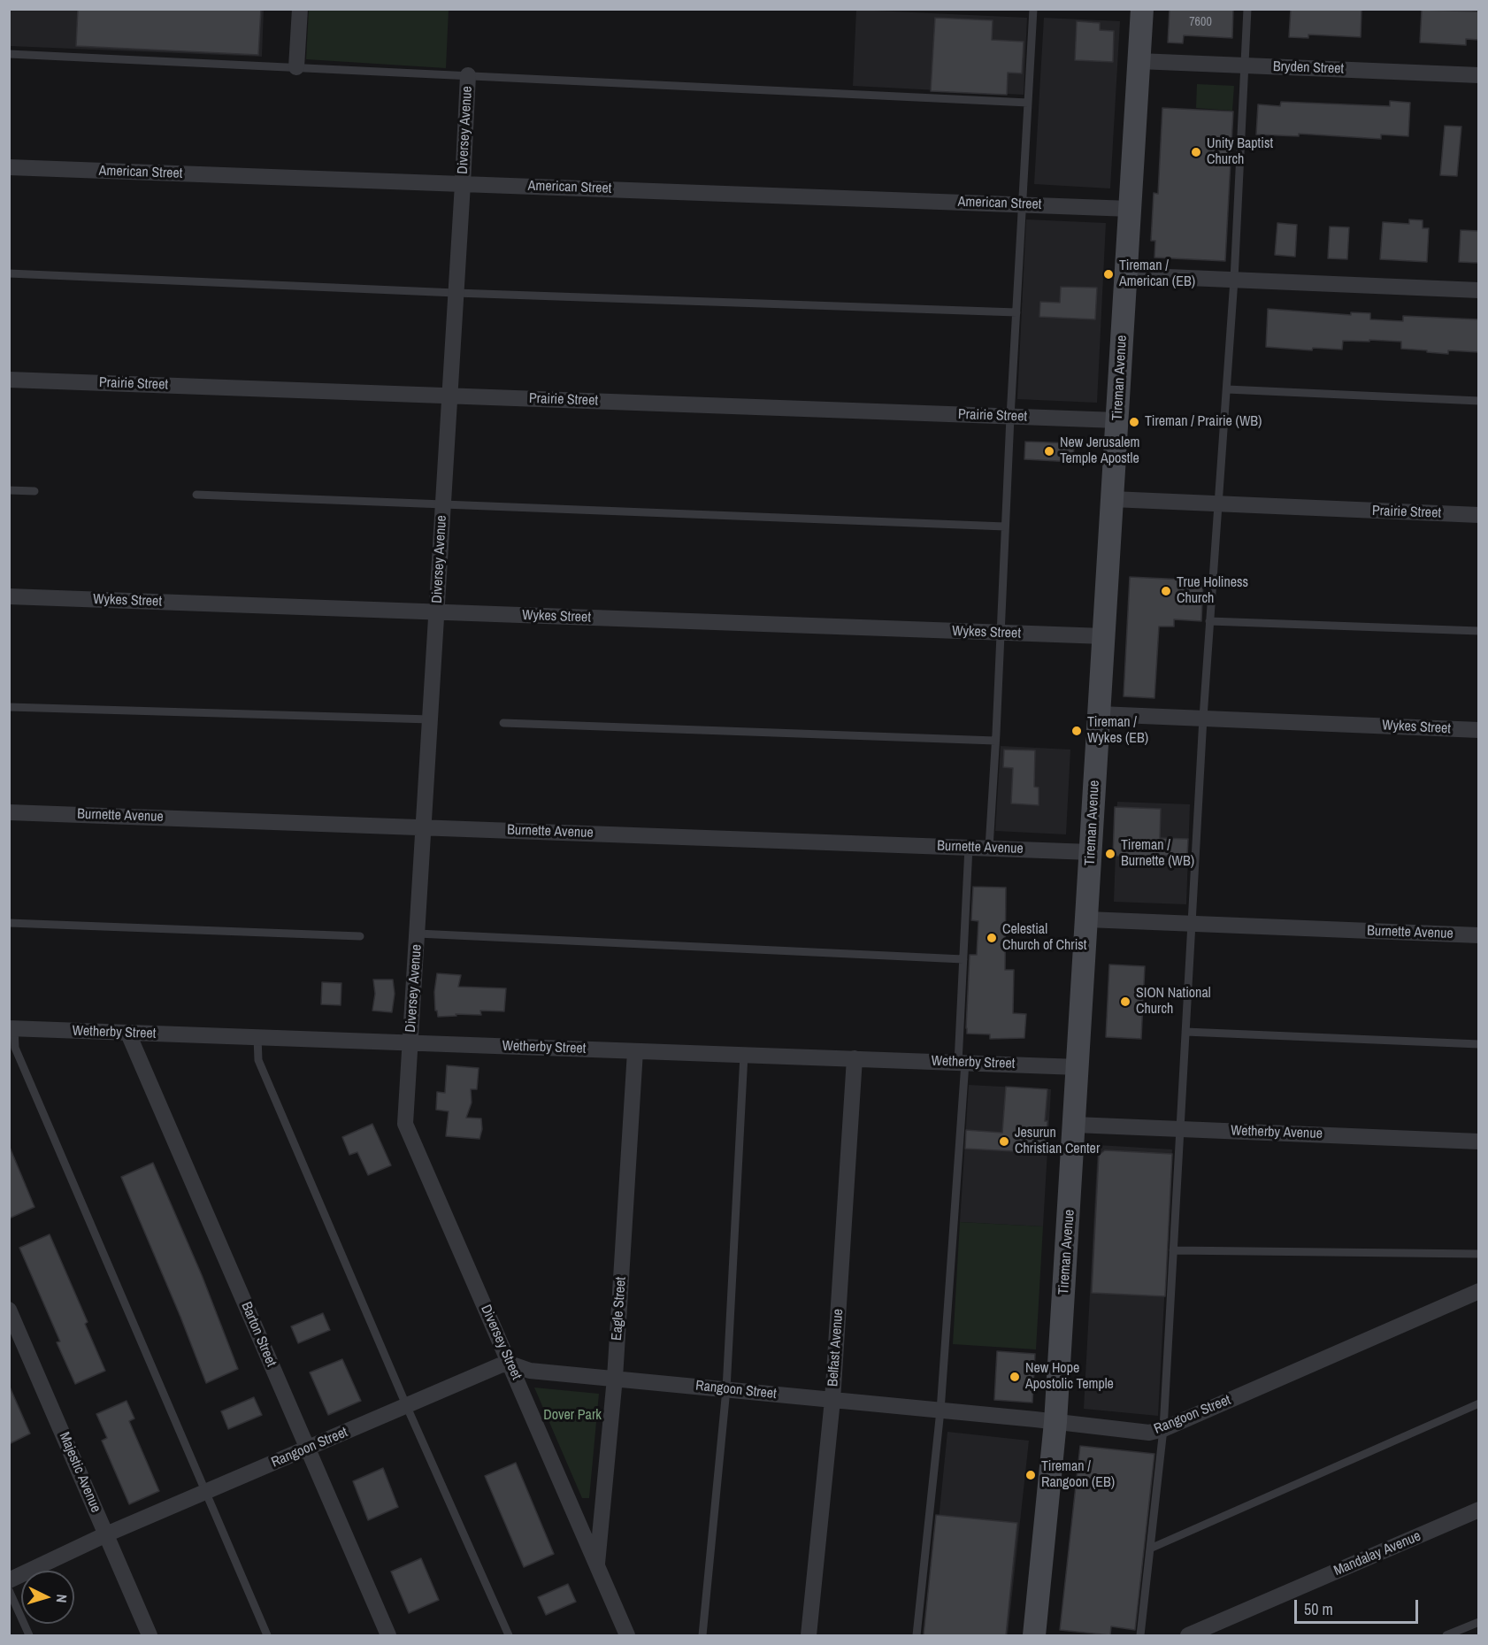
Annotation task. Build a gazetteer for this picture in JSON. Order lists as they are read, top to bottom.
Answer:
{
  "streets": {
    "street": [
      "Bryden Street",
      "Diversey Avenue",
      "American Street",
      "Tireman Avenue",
      "Prairie Street",
      "Wykes Street",
      "Burnette Avenue",
      "Wetherby Street",
      "Wetherby Avenue",
      "Eagle Street",
      "Barton Street",
      "Diversey Street",
      "Belfast Avenue",
      "Rangoon Street",
      "Majestic Avenue",
      "Mandalay Avenue"
    ]
  },
  "crossings": [
    ["Bryden Street", "Tireman Avenue"],
    ["Diversey Avenue", "American Street"],
    ["Diversey Avenue", "Prairie Street"],
    ["Diversey Avenue", "Wykes Street"],
    ["Diversey Avenue", "Burnette Avenue"],
    ["Diversey Avenue", "Wetherby Street"],
    ["Diversey Avenue", "Diversey Street"],
    ["American Street", "Tireman Avenue"],
    ["Tireman Avenue", "Prairie Street"],
    ["Tireman Avenue", "Wykes Street"],
    ["Tireman Avenue", "Burnette Avenue"],
    ["Tireman Avenue", "Wetherby Street"],
    ["Tireman Avenue", "Wetherby Avenue"],
    ["Tireman Avenue", "Rangoon Street"],
    ["Wetherby Street", "Eagle Street"],
    ["Wetherby Street", "Barton Street"],
    ["Wetherby Street", "Diversey Street"],
    ["Wetherby Street", "Belfast Avenue"],
    ["Eagle Street", "Diversey Street"],
    ["Eagle Street", "Rangoon Street"],
    ["Barton Street", "Rangoon Street"],
    ["Diversey Street", "Rangoon Street"],
    ["Belfast Avenue", "Rangoon Street"],
    ["Rangoon Street", "Majestic Avenue"]
  ],
  "parks": ["Dover Park"],
  "places": [
    "Unity Baptist Church",
    "Tireman / American (EB)",
    "Tireman / Prairie (WB)",
    "New Jerusalem Temple Apostle",
    "True Holiness Church",
    "Tireman / Wykes (EB)",
    "Tireman / Burnette (WB)",
    "Celestial Church of Christ",
    "SION National Church",
    "Jesurun Christian Center",
    "New Hope Apostolic Temple",
    "Tireman / Rangoon (EB)"
  ],
  "house_numbers": ["7600"],
  "scale_bar": "50 m",
  "north": "right"
}
